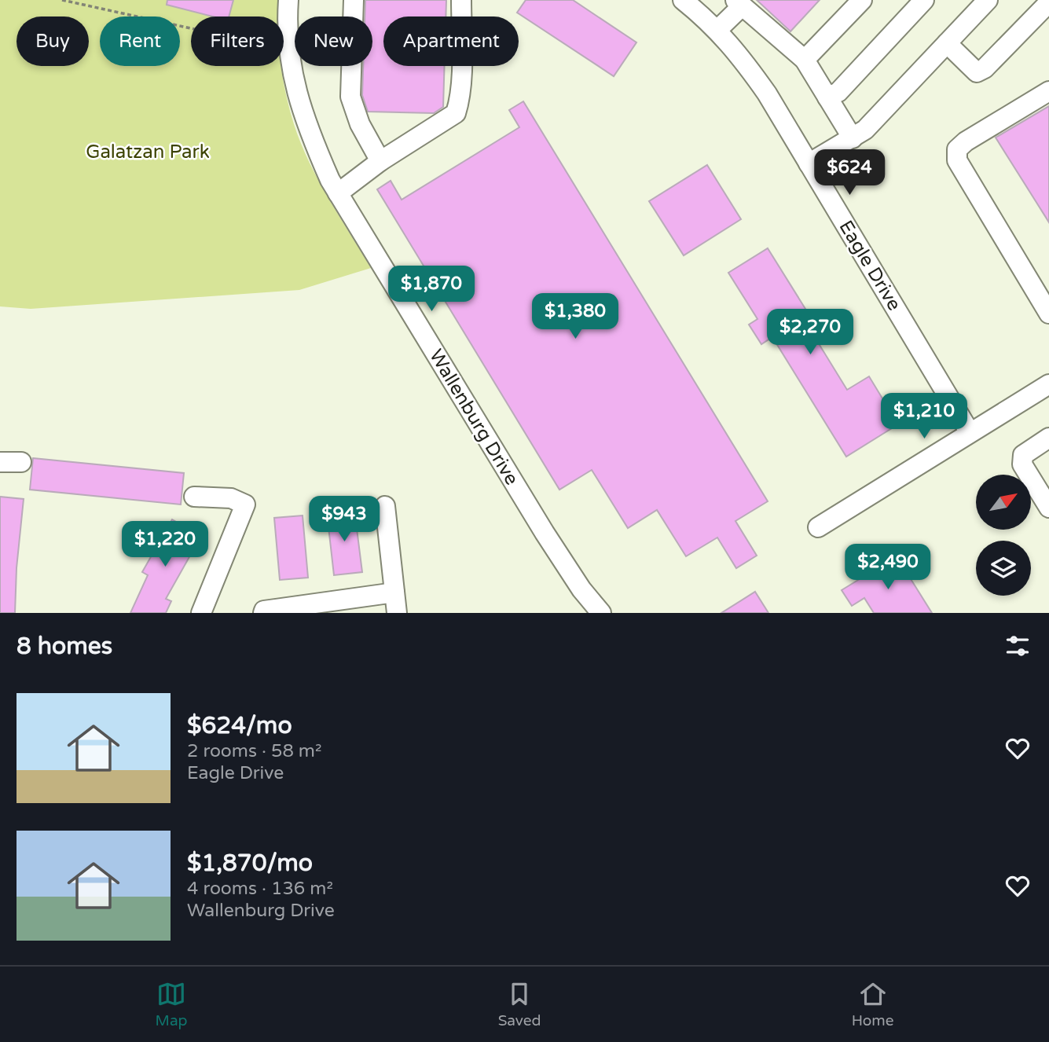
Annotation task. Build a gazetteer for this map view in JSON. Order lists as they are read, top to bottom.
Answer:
{
  "streets": {
    "street": ["Eagle Drive", "Wallenburg Drive"]
  },
  "parks": ["Galatzan Park"],
  "north": "top right",
  "page": {
    "chip": [
      "Buy",
      "Rent",
      "Filters",
      "New",
      "Apartment"
    ],
    "price": [
      "$624",
      "$1,870",
      "$1,380",
      "$2,270",
      "$1,210",
      "$943",
      "$1,220",
      "$2,490"
    ],
    "heading": "8 homes",
    "list": [
      {
        "name": "$624/mo",
        "note": "2 rooms · 58 m² · Eagle Drive"
      },
      {
        "name": "$1,870/mo",
        "note": "4 rooms · 136 m² · Wallenburg Drive"
      }
    ],
    "tabs": ["Map", "Saved", "Home"]
  }
}
